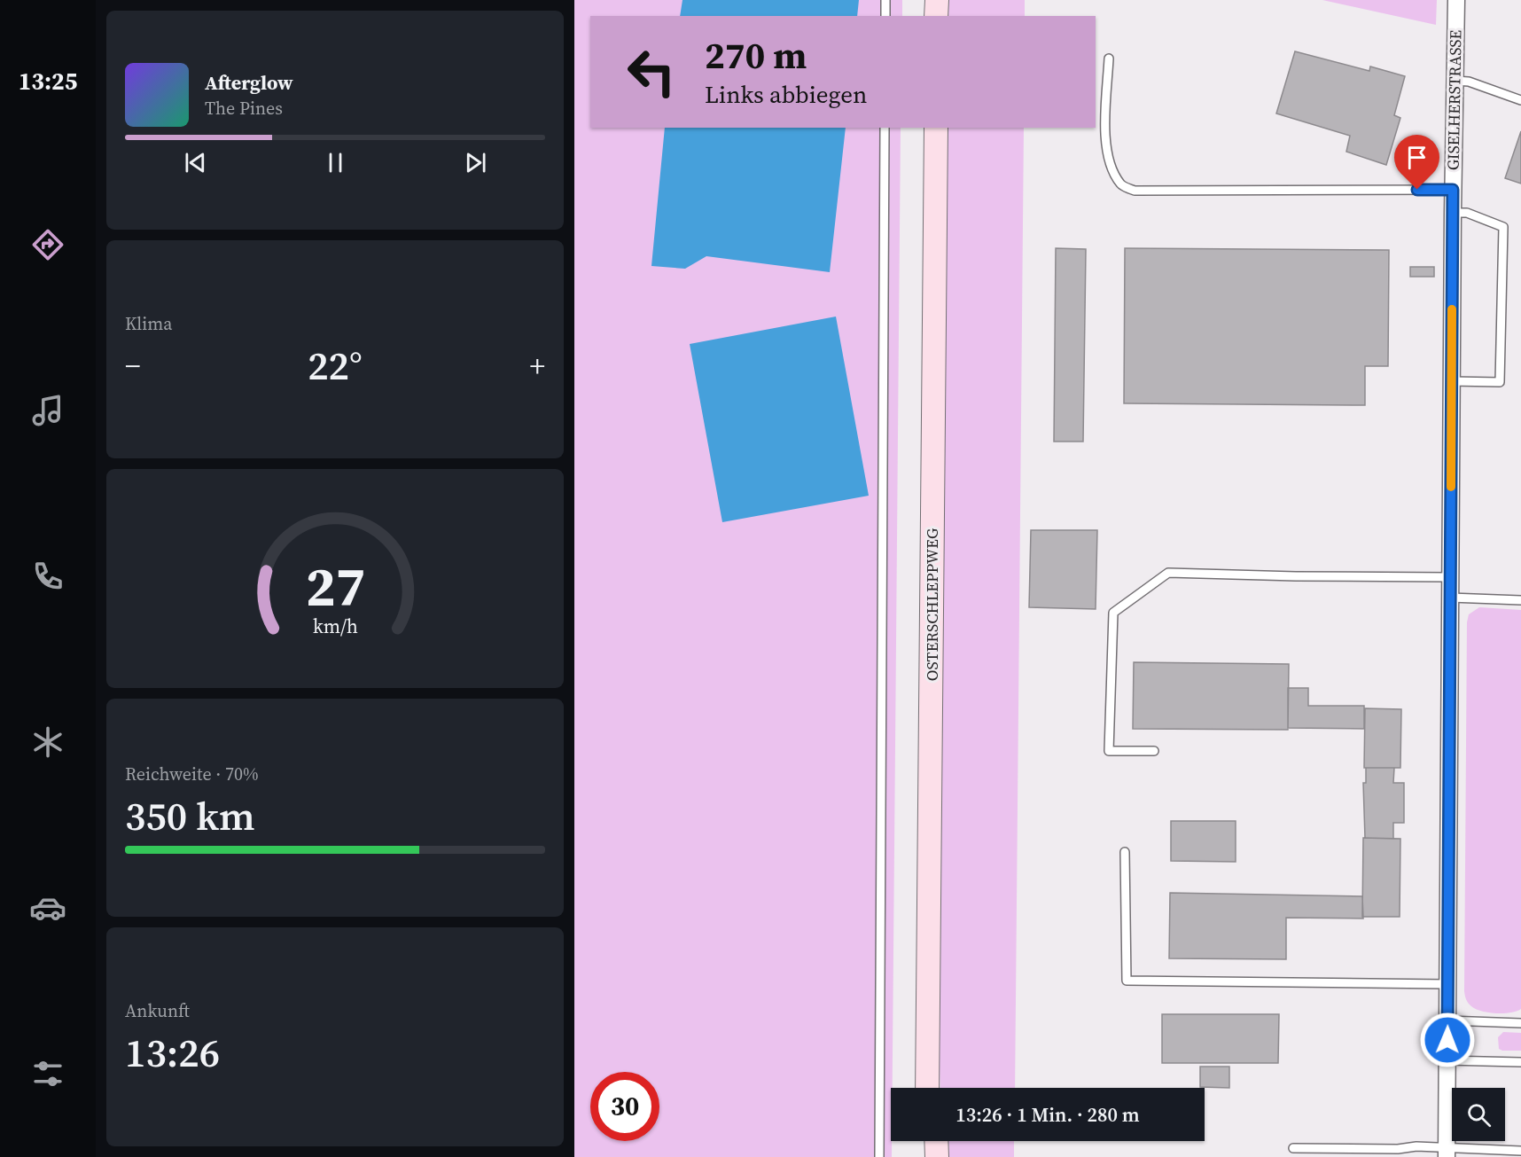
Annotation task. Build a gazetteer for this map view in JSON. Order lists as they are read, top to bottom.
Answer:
{
  "streets": {
    "street": ["GISELHERSTRASSE", "OSTERSCHLEPPWEG"]
  },
  "page": {
    "tabs": "13:25",
    "turn": ["270 m", "Links abbiegen"],
    "song": ["Afterglow", "The Pines"],
    "tile": [
      "Klima",
      ["Reichweite · 70%", "350 km"],
      ["Ankunft", "13:26"]
    ],
    "heat": ["−", "22°", "+"],
    "limit": "30",
    "trip": "13:26 · 1 Min. · 280 m",
    "gauge": ["27", "km/h"]
  }
}
